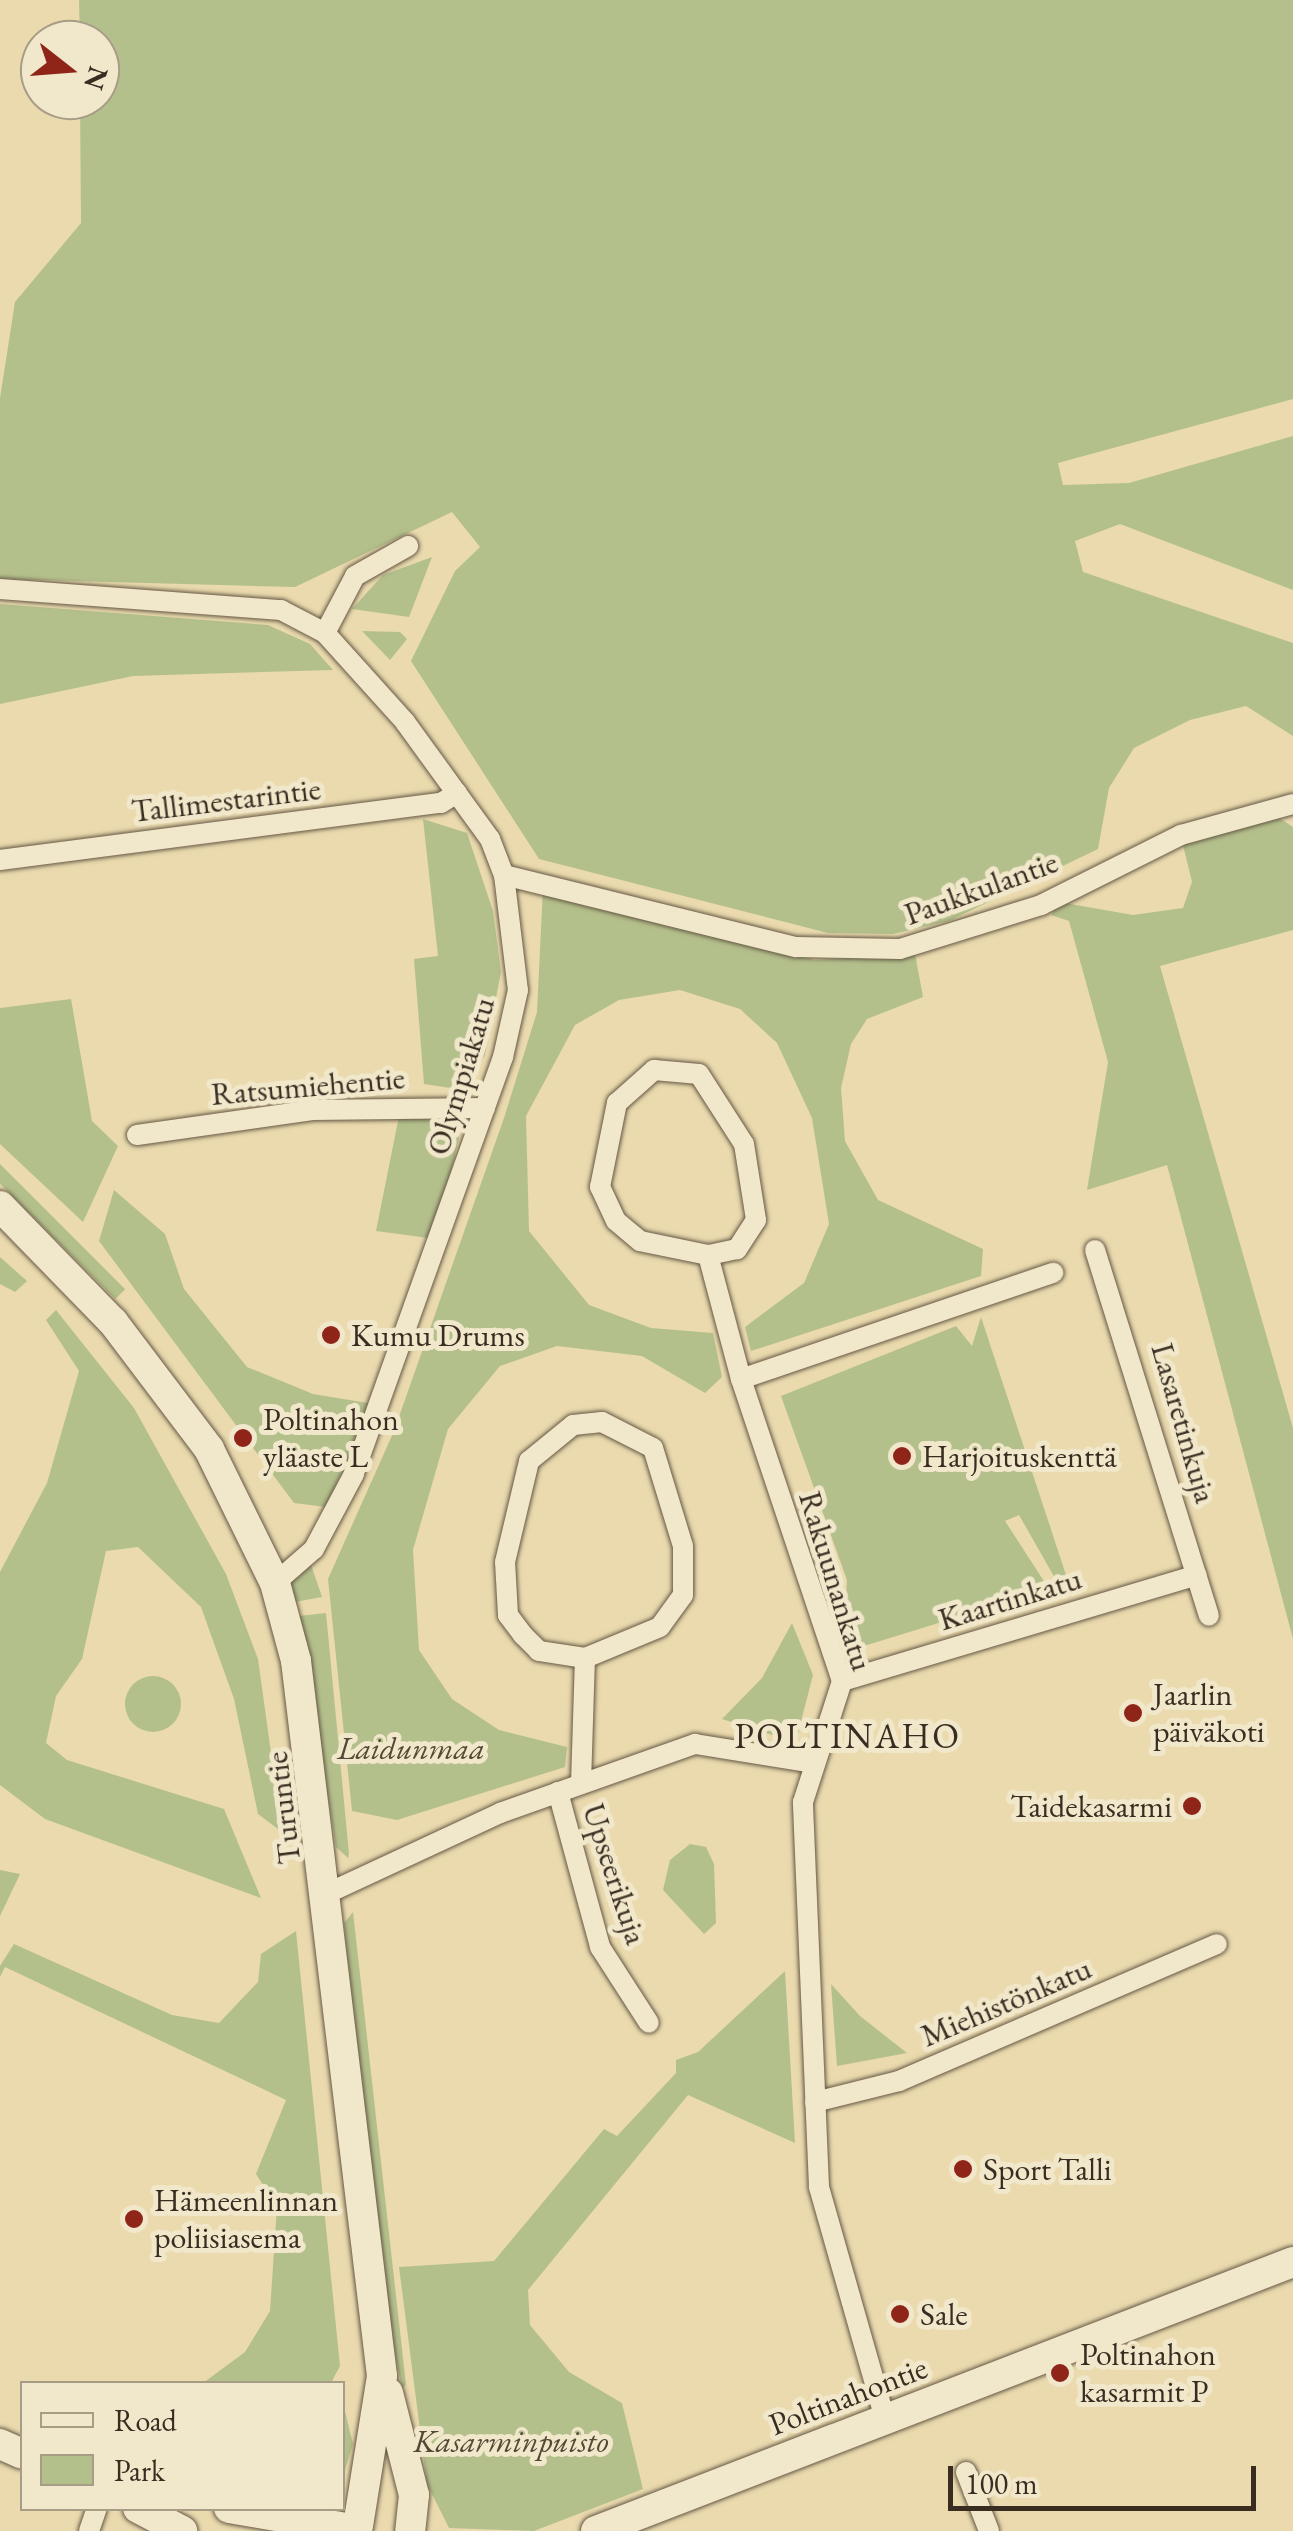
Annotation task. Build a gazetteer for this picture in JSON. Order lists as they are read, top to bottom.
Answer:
{
  "streets": {
    "main road": ["Turuntie", "Poltinahontie"],
    "street": [
      "Tallimestarintie",
      "Paukkulantie",
      "Olympiakatu",
      "Ratsumiehentie",
      "Lasaretinkuja",
      "Rakuunankatu",
      "Kaartinkatu",
      "Upseerikuja",
      "Miehistönkatu"
    ]
  },
  "crossings": [
    ["Tallimestarintie", "Olympiakatu"],
    ["Paukkulantie", "Olympiakatu"],
    ["Olympiakatu", "Ratsumiehentie"],
    ["Olympiakatu", "Turuntie"],
    ["Lasaretinkuja", "Kaartinkatu"],
    ["Rakuunankatu", "Kaartinkatu"],
    ["Rakuunankatu", "Miehistönkatu"],
    ["Rakuunankatu", "Poltinahontie"]
  ],
  "districts": ["POLTINAHO"],
  "parks": ["Laidunmaa", "Kasarminpuisto"],
  "places": [
    "Kumu Drums",
    "Poltinahon yläaste L",
    "Harjoituskenttä",
    "Jaarlin päiväkoti",
    "Taidekasarmi",
    "Sport Talli",
    "Hämeenlinnan poliisiasema",
    "Sale",
    "Poltinahon kasarmit P"
  ],
  "legend": ["Road", "Park"],
  "scale_bar": "100 m",
  "north": "right"
}
